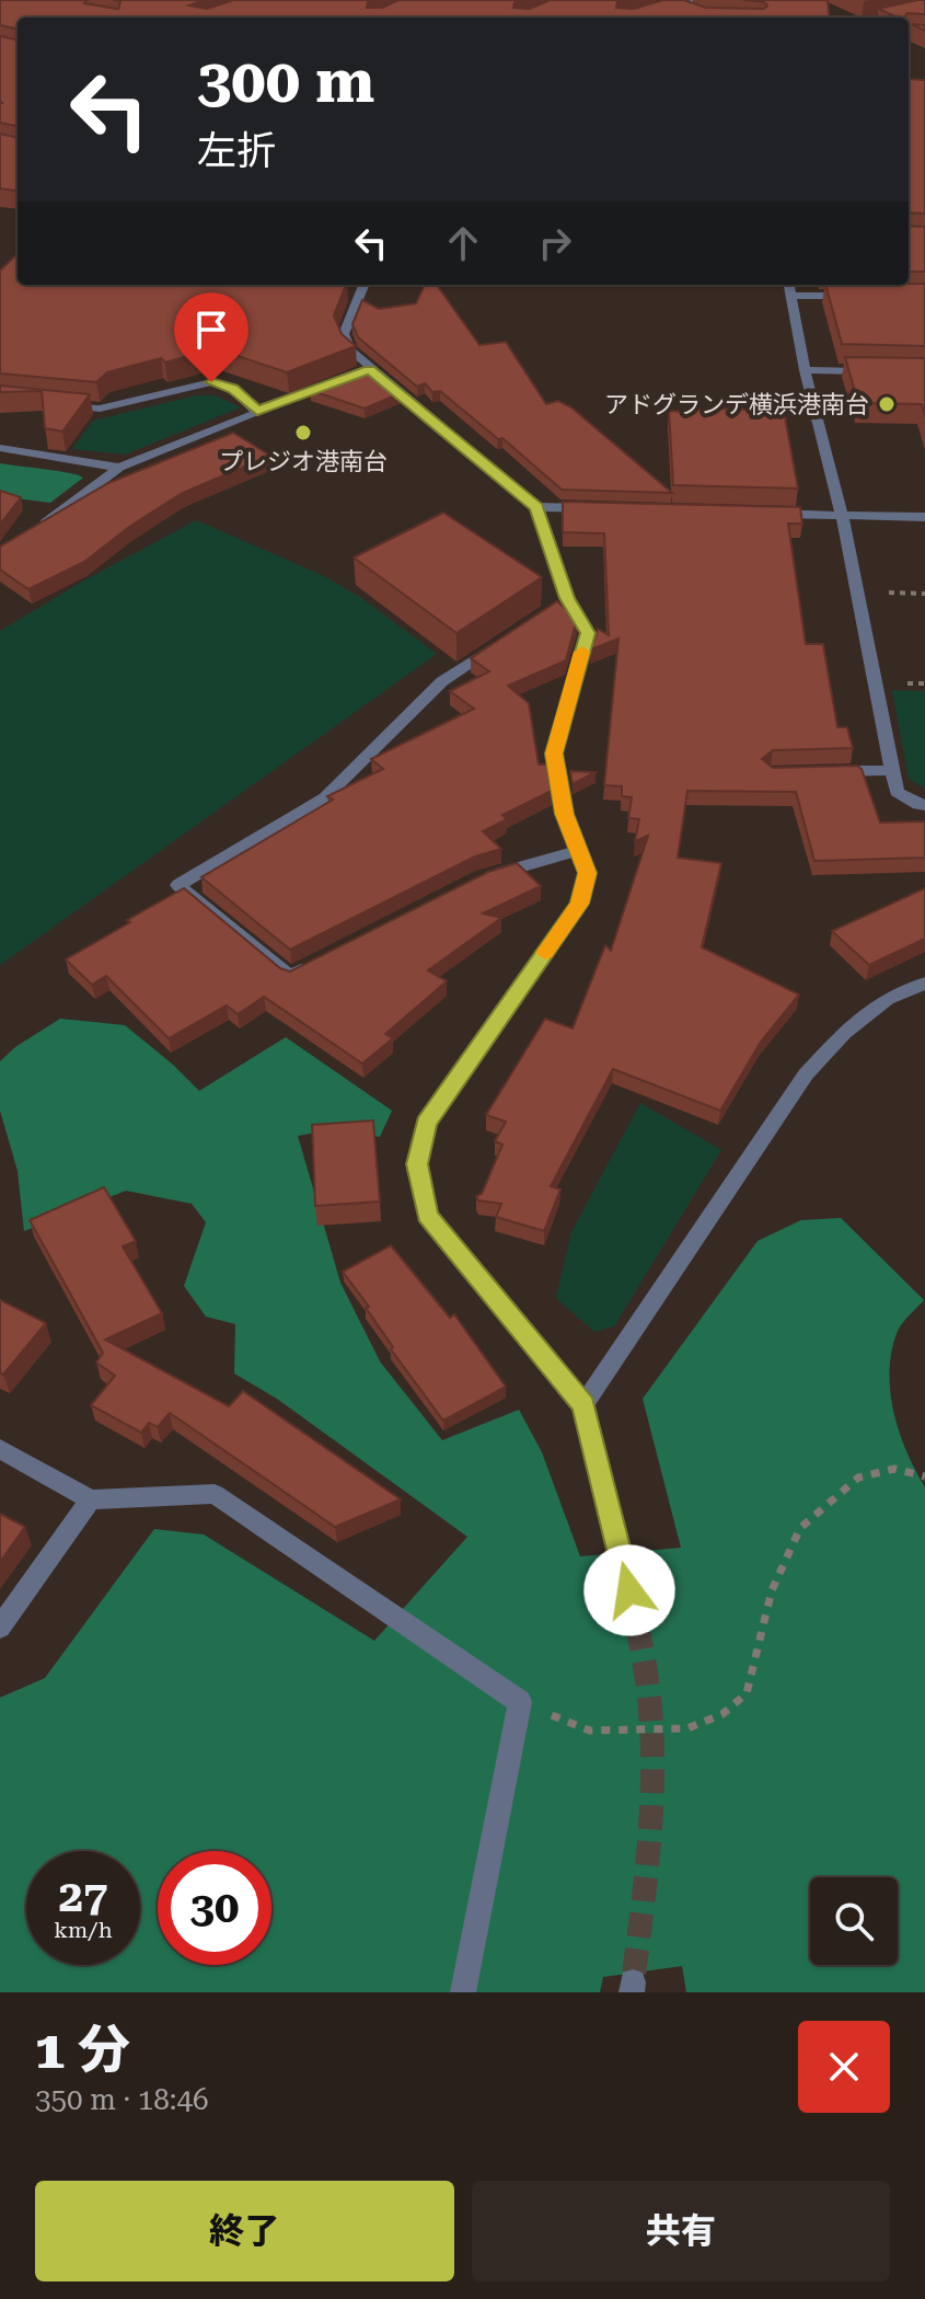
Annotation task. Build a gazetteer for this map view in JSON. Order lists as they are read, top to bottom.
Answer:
{
  "places": ["アドグランデ横浜港南台", "プレジオ港南台"],
  "page": {
    "turn": ["300 m", "左折"],
    "speed": "27 km/h",
    "limit": "30",
    "heading": ["1 分", "350 m · 18:46"],
    "buttons": ["終了", "共有"]
  }
}
